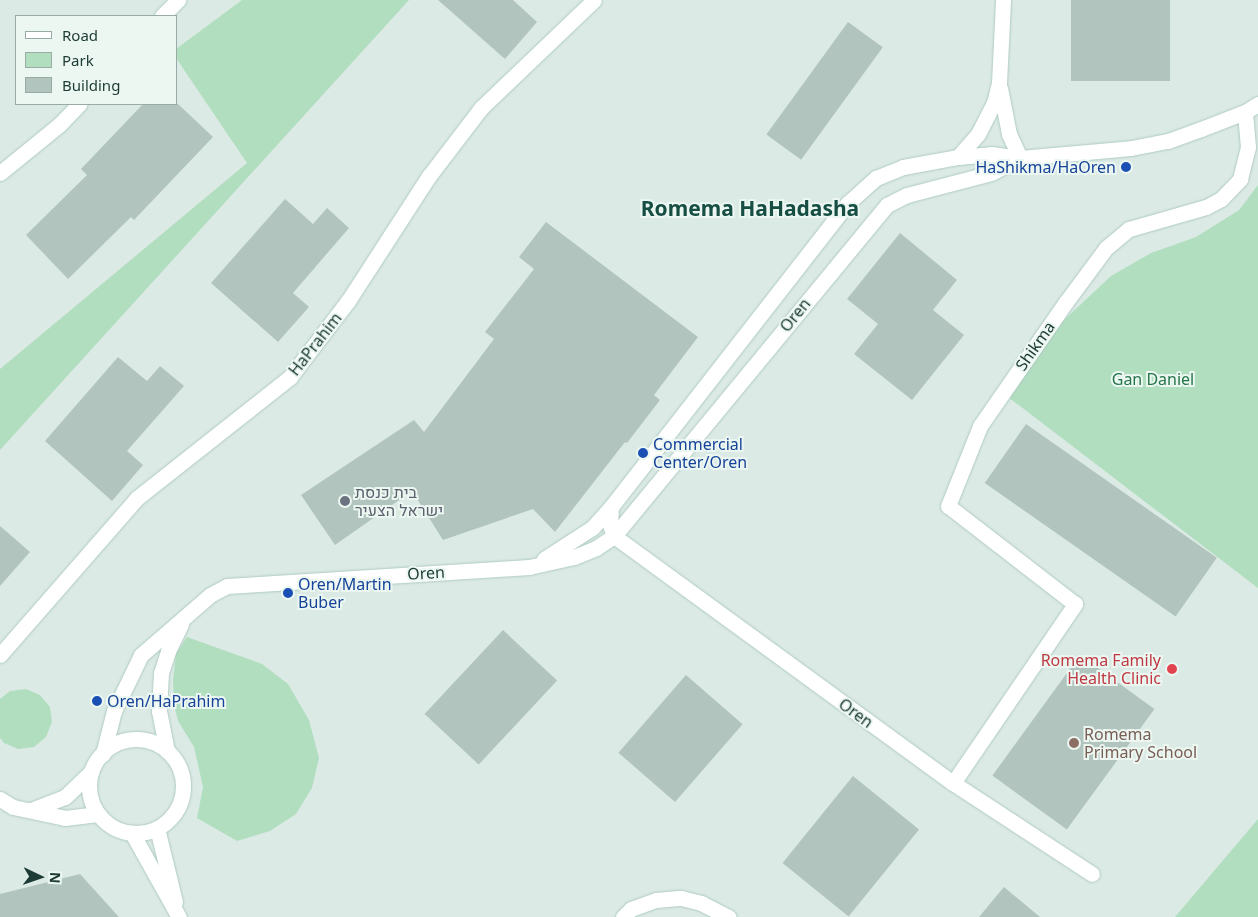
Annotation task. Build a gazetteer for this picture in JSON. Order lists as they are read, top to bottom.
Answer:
{
  "streets": {
    "street": ["Oren", "HaPrahim", "Shikma"]
  },
  "crossings": [
    ["Oren", "Shikma"]
  ],
  "districts": ["Romema HaHadasha"],
  "parks": ["Gan Daniel"],
  "places": [
    "HaShikma/HaOren",
    "Commercial Center/Oren",
    "בית כנסת ישראל הצעיר",
    "Oren/Martin Buber",
    "Romema Family Health Clinic",
    "Oren/HaPrahim",
    "Romema Primary School"
  ],
  "legend": ["Road", "Park", "Building"],
  "north": "right"
}
